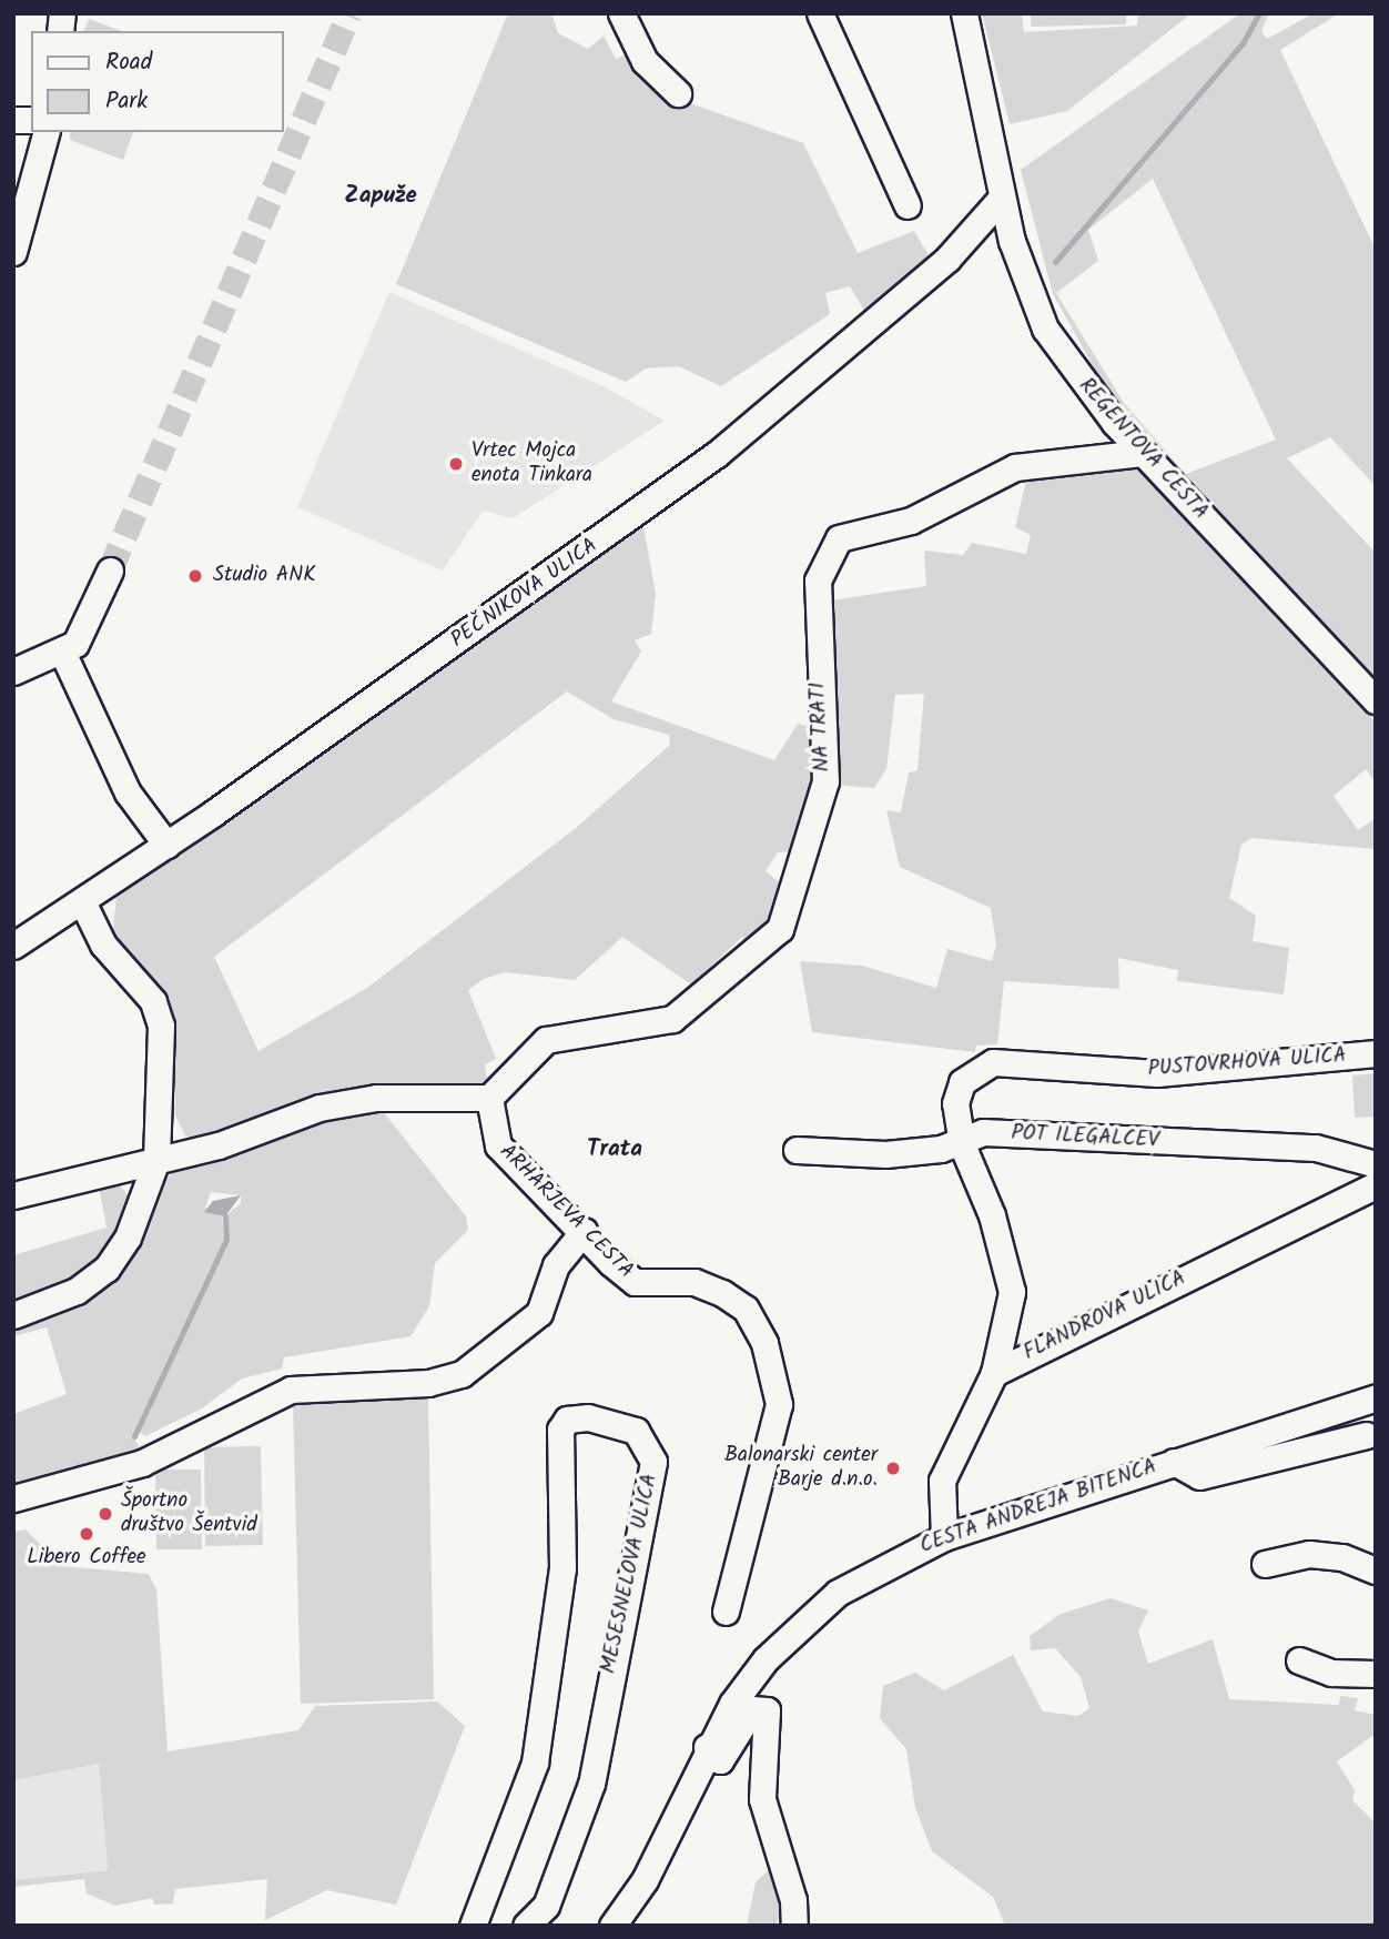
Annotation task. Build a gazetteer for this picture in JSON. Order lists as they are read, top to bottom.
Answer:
{
  "streets": {
    "street": [
      "REGENTOVA CESTA",
      "PEČNIKOVA ULICA",
      "NA TRATI",
      "PUSTOVRHOVA ULICA",
      "POT ILEGALCEV",
      "ARHARJEVA CESTA",
      "FLANDROVA ULICA",
      "CESTA ANDREJA BITENCA",
      "MESESNELOVA ULICA"
    ]
  },
  "crossings": [
    ["REGENTOVA CESTA", "PEČNIKOVA ULICA"],
    ["REGENTOVA CESTA", "NA TRATI"],
    ["NA TRATI", "ARHARJEVA CESTA"],
    ["PUSTOVRHOVA ULICA", "POT ILEGALCEV"]
  ],
  "districts": ["Zapuže", "Trata"],
  "places": [
    "Vrtec Mojca enota Tinkara",
    "Studio ANK",
    "Balonarski center Barje d.n.o.",
    "Športno društvo Šentvid",
    "Libero Coffee"
  ],
  "legend": ["Road", "Park"]
}
